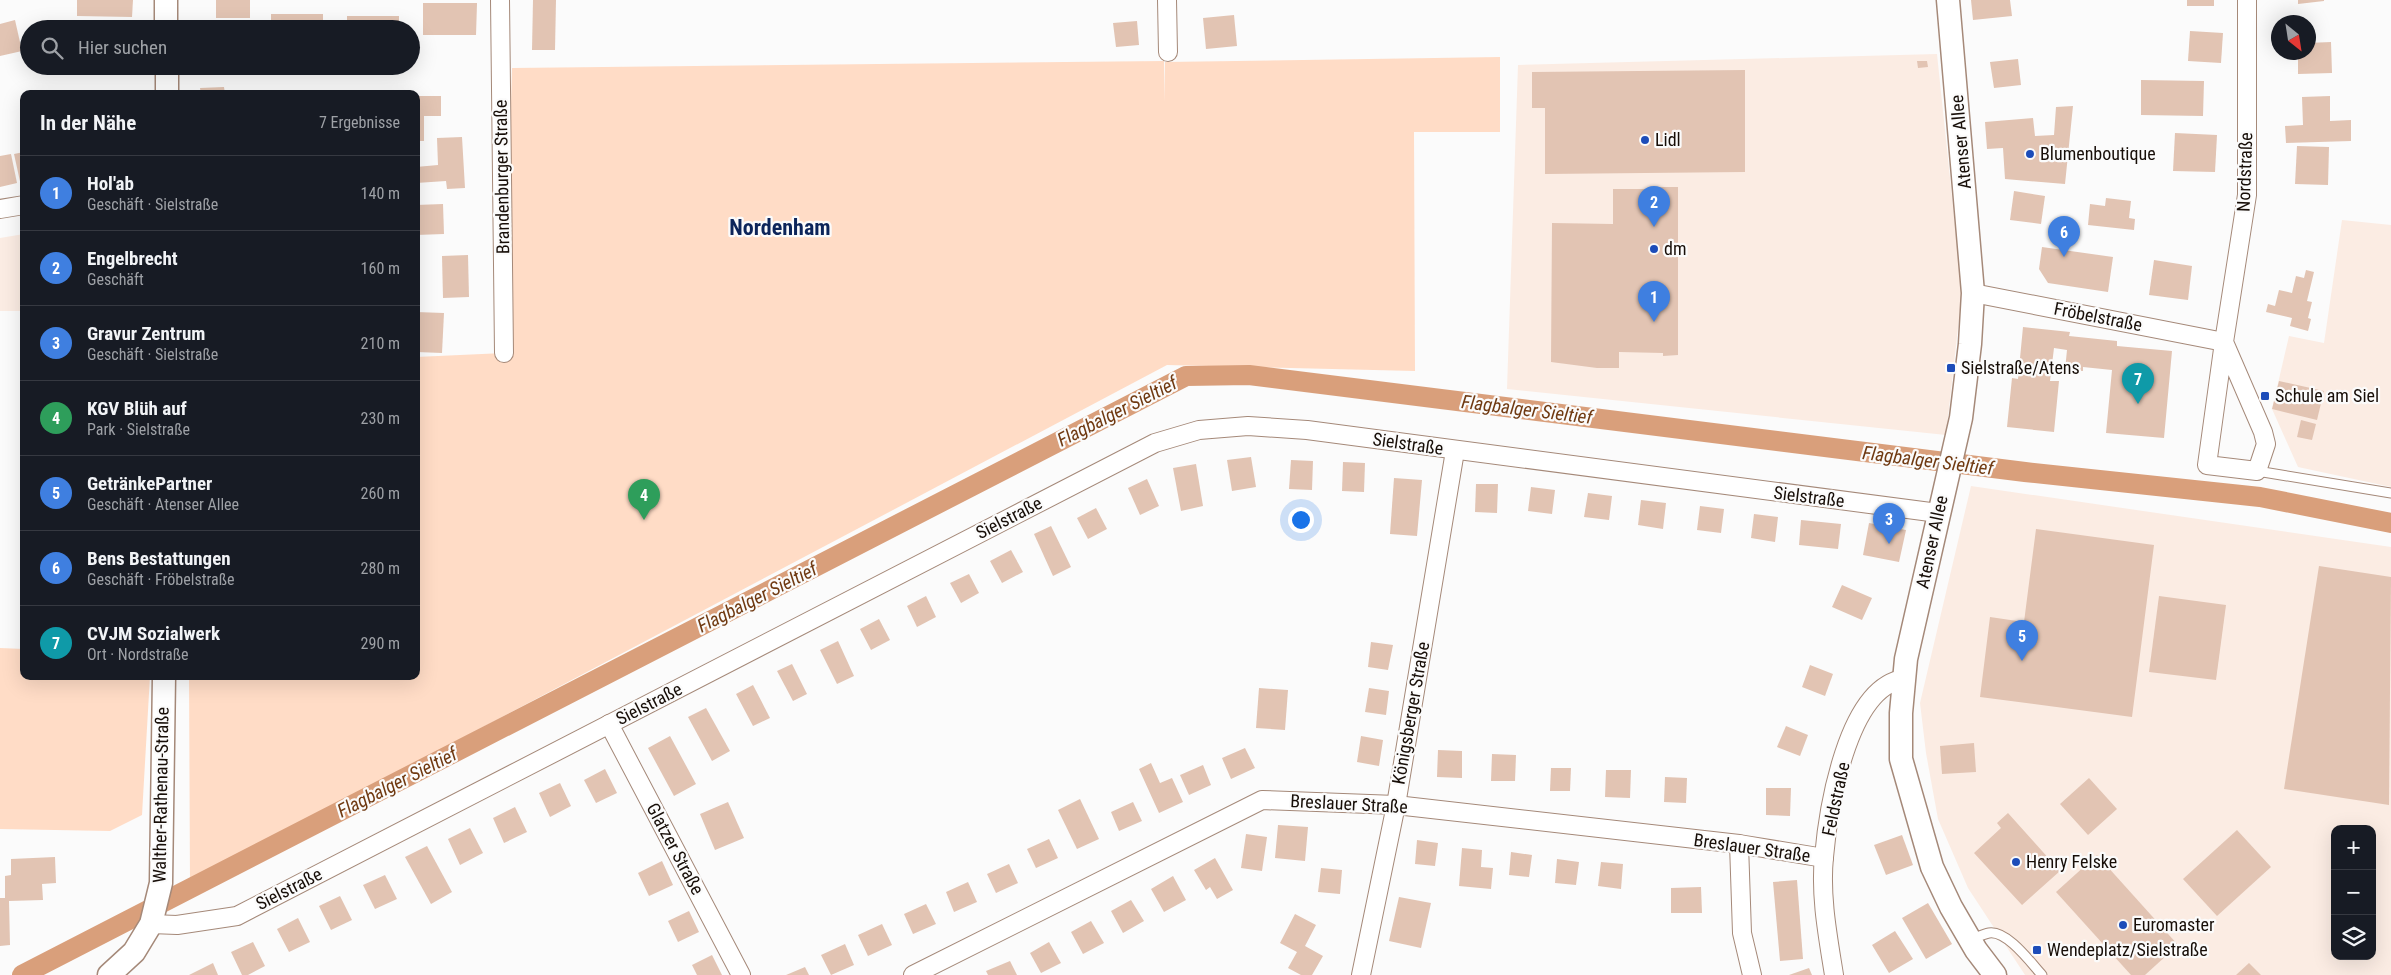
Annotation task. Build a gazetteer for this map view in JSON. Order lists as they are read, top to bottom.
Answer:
{
  "streets": {
    "street": [
      "Atenser Allee",
      "Nordstraße",
      "Brandenburger Straße",
      "Fröbelstraße",
      "Sielstraße",
      "Königsberger Straße",
      "Walther-Rathenau-Straße",
      "Feldstraße",
      "Breslauer Straße",
      "Glatzer Straße"
    ]
  },
  "crossings": [
    ["Atenser Allee", "Fröbelstraße"],
    ["Atenser Allee", "Sielstraße"],
    ["Atenser Allee", "Feldstraße"],
    ["Nordstraße", "Fröbelstraße"],
    ["Sielstraße", "Königsberger Straße"],
    ["Sielstraße", "Walther-Rathenau-Straße"],
    ["Sielstraße", "Glatzer Straße"],
    ["Königsberger Straße", "Breslauer Straße"],
    ["Feldstraße", "Breslauer Straße"]
  ],
  "districts": ["Nordenham"],
  "water": ["Flagbalger Sieltief"],
  "places": {
    "other": [
      "Lidl",
      "Blumenboutique",
      "dm",
      "Henry Felske",
      "Euromaster"
    ],
    "transit": ["Sielstraße/Atens", "Schule am Siel", "Wendeplatz/Sielstraße"]
  },
  "north": "bottom right",
  "page": {
    "search": "Hier suchen",
    "heading": ["In der Nähe", "7 Ergebnisse"],
    "list": [
      {
        "mark": "1",
        "name": "Hol'ab",
        "note": "Geschäft · Sielstraße",
        "value": "140 m"
      },
      {
        "mark": "2",
        "name": "Engelbrecht",
        "note": "Geschäft",
        "value": "160 m"
      },
      {
        "mark": "3",
        "name": "Gravur Zentrum",
        "note": "Geschäft · Sielstraße",
        "value": "210 m"
      },
      {
        "mark": "4",
        "name": "KGV Blüh auf",
        "note": "Park · Sielstraße",
        "value": "230 m"
      },
      {
        "mark": "5",
        "name": "GetränkePartner",
        "note": "Geschäft · Atenser Allee",
        "value": "260 m"
      },
      {
        "mark": "6",
        "name": "Bens Bestattungen",
        "note": "Geschäft · Fröbelstraße",
        "value": "280 m"
      },
      {
        "mark": "7",
        "name": "CVJM Sozialwerk",
        "note": "Ort · Nordstraße",
        "value": "290 m"
      }
    ],
    "pins": [
      "2",
      "6",
      "1",
      "7",
      "4",
      "3",
      "5"
    ],
    "map_buttons": ["+", "−"]
  }
}
